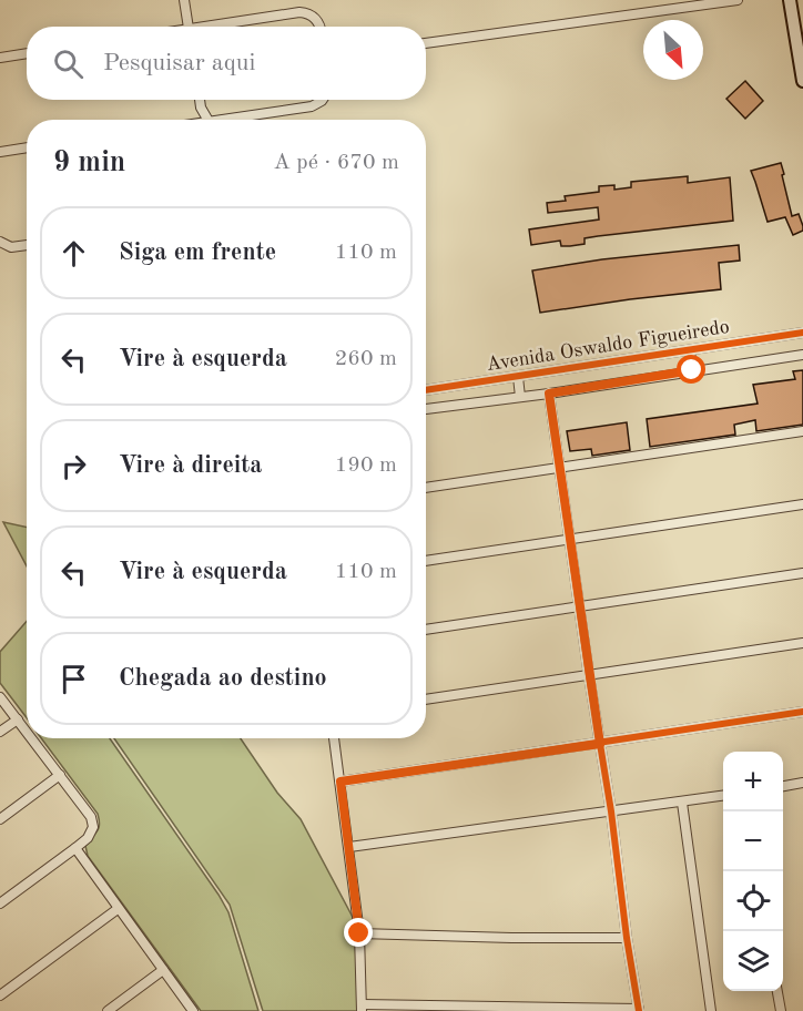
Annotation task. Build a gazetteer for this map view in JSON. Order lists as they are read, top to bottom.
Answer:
{
  "streets": {
    "street": ["Avenida Oswaldo Figueiredo"]
  },
  "north": "bottom right",
  "page": {
    "search": "Pesquisar aqui",
    "heading": ["9 min", "A pé · 670 m"],
    "list": [
      ["Siga em frente", "110 m"],
      ["Vire à esquerda", "260 m"],
      ["Vire à direita", "190 m"],
      ["Vire à esquerda", "110 m"],
      "Chegada ao destino"
    ],
    "map_buttons": ["+", "−"]
  }
}
